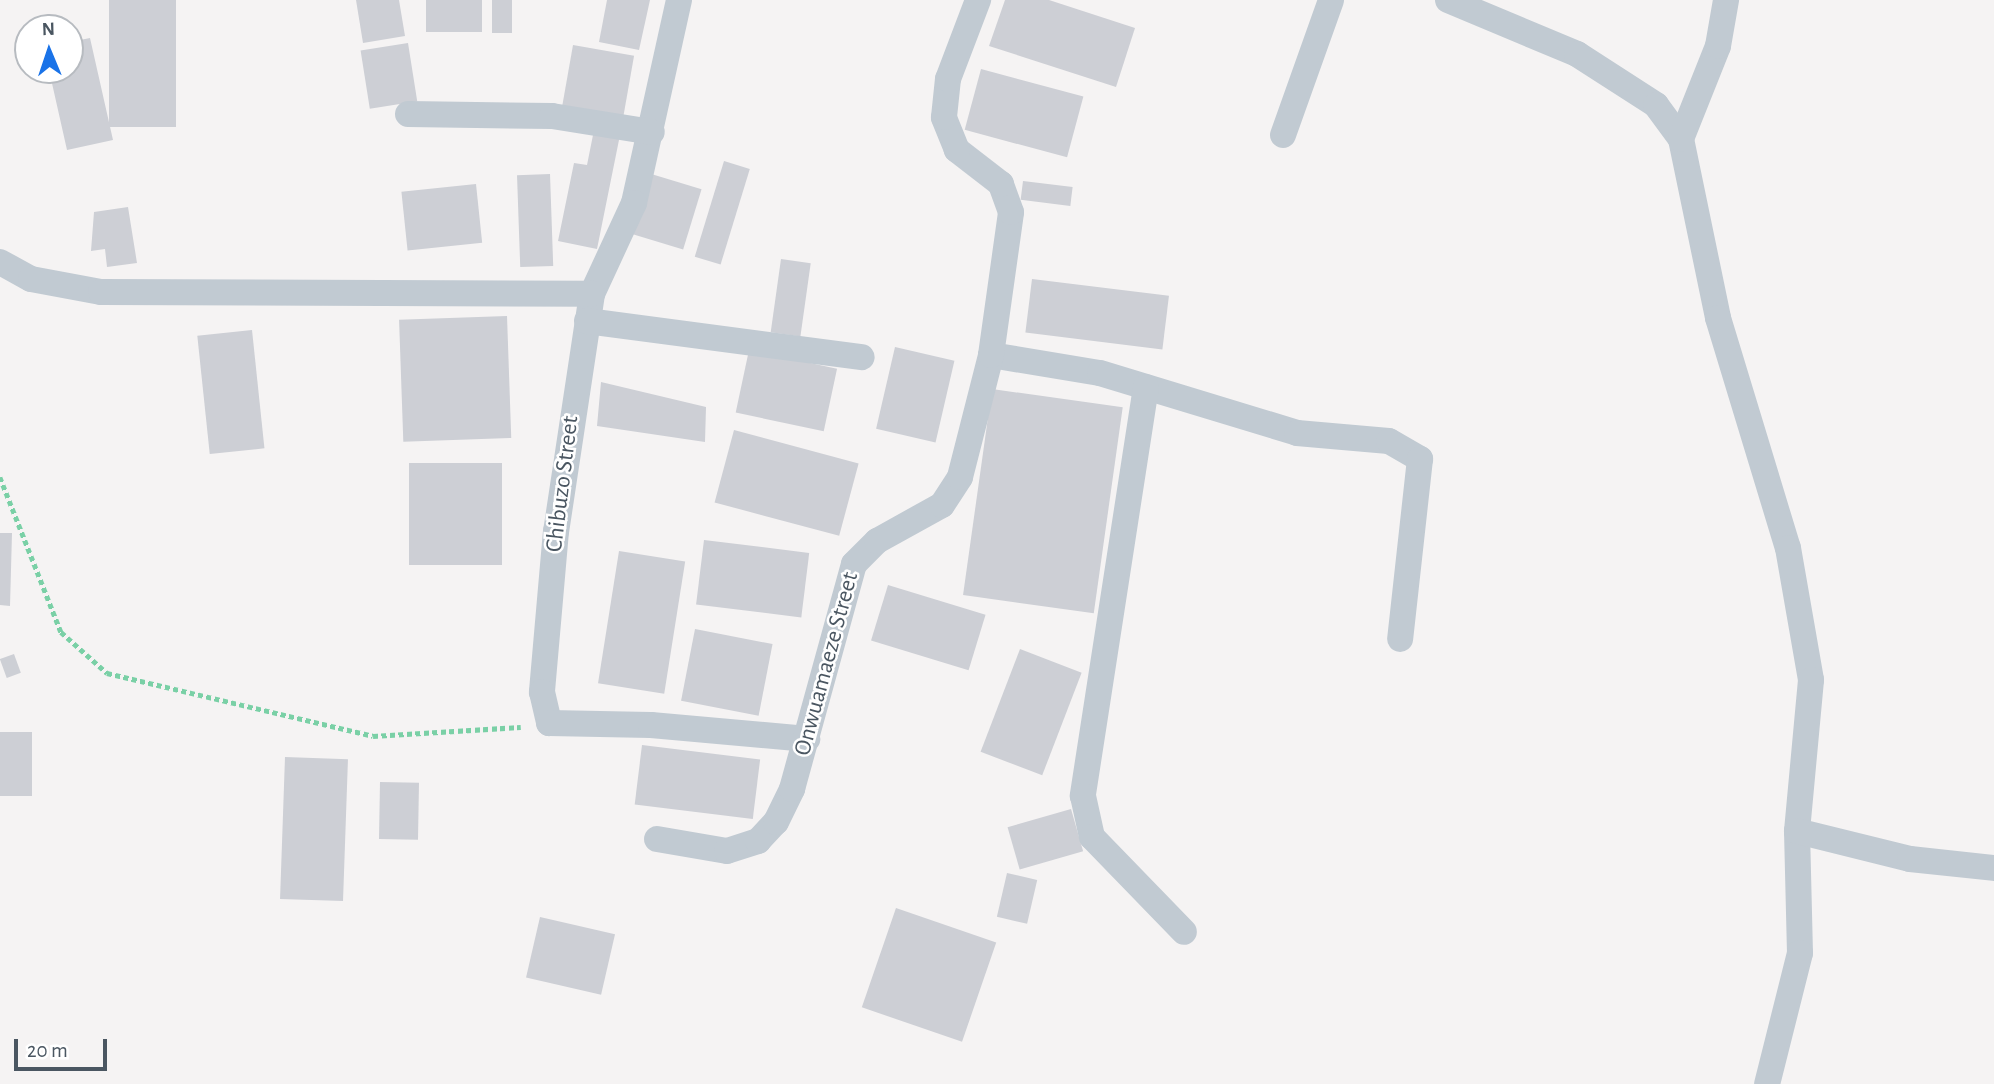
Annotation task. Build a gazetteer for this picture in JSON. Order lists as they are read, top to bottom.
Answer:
{
  "streets": {
    "street": ["Chibuzo Street", "Onwuamaeze Street"]
  },
  "scale_bar": "20 m",
  "north": "top"
}
